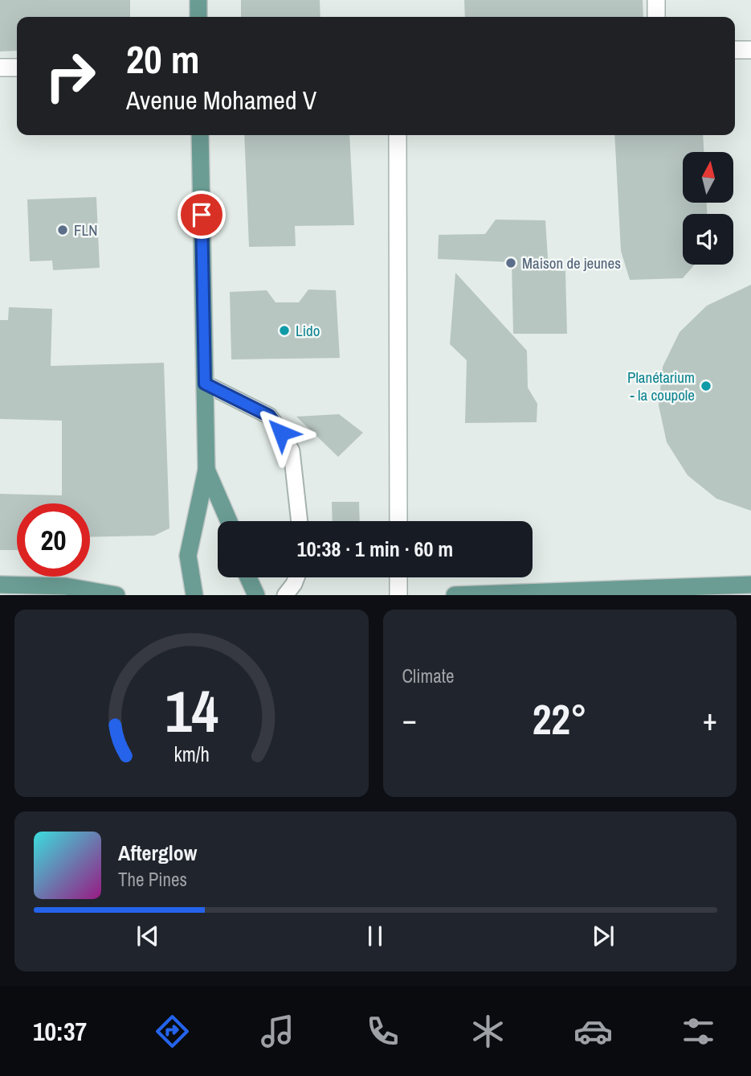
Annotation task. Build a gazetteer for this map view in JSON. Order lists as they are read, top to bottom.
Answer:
{
  "places": [
    "FLN",
    "Maison de jeunes",
    "Lido",
    "Planétarium - la coupole"
  ],
  "north": "top",
  "page": {
    "turn": ["20 m", "Avenue Mohamed V"],
    "limit": "20",
    "trip": "10:38 · 1 min · 60 m",
    "tile": "Climate",
    "heat": ["−", "22°", "+"],
    "song": ["Afterglow", "The Pines"],
    "tabs": "10:37",
    "gauge": ["14", "km/h"]
  }
}
